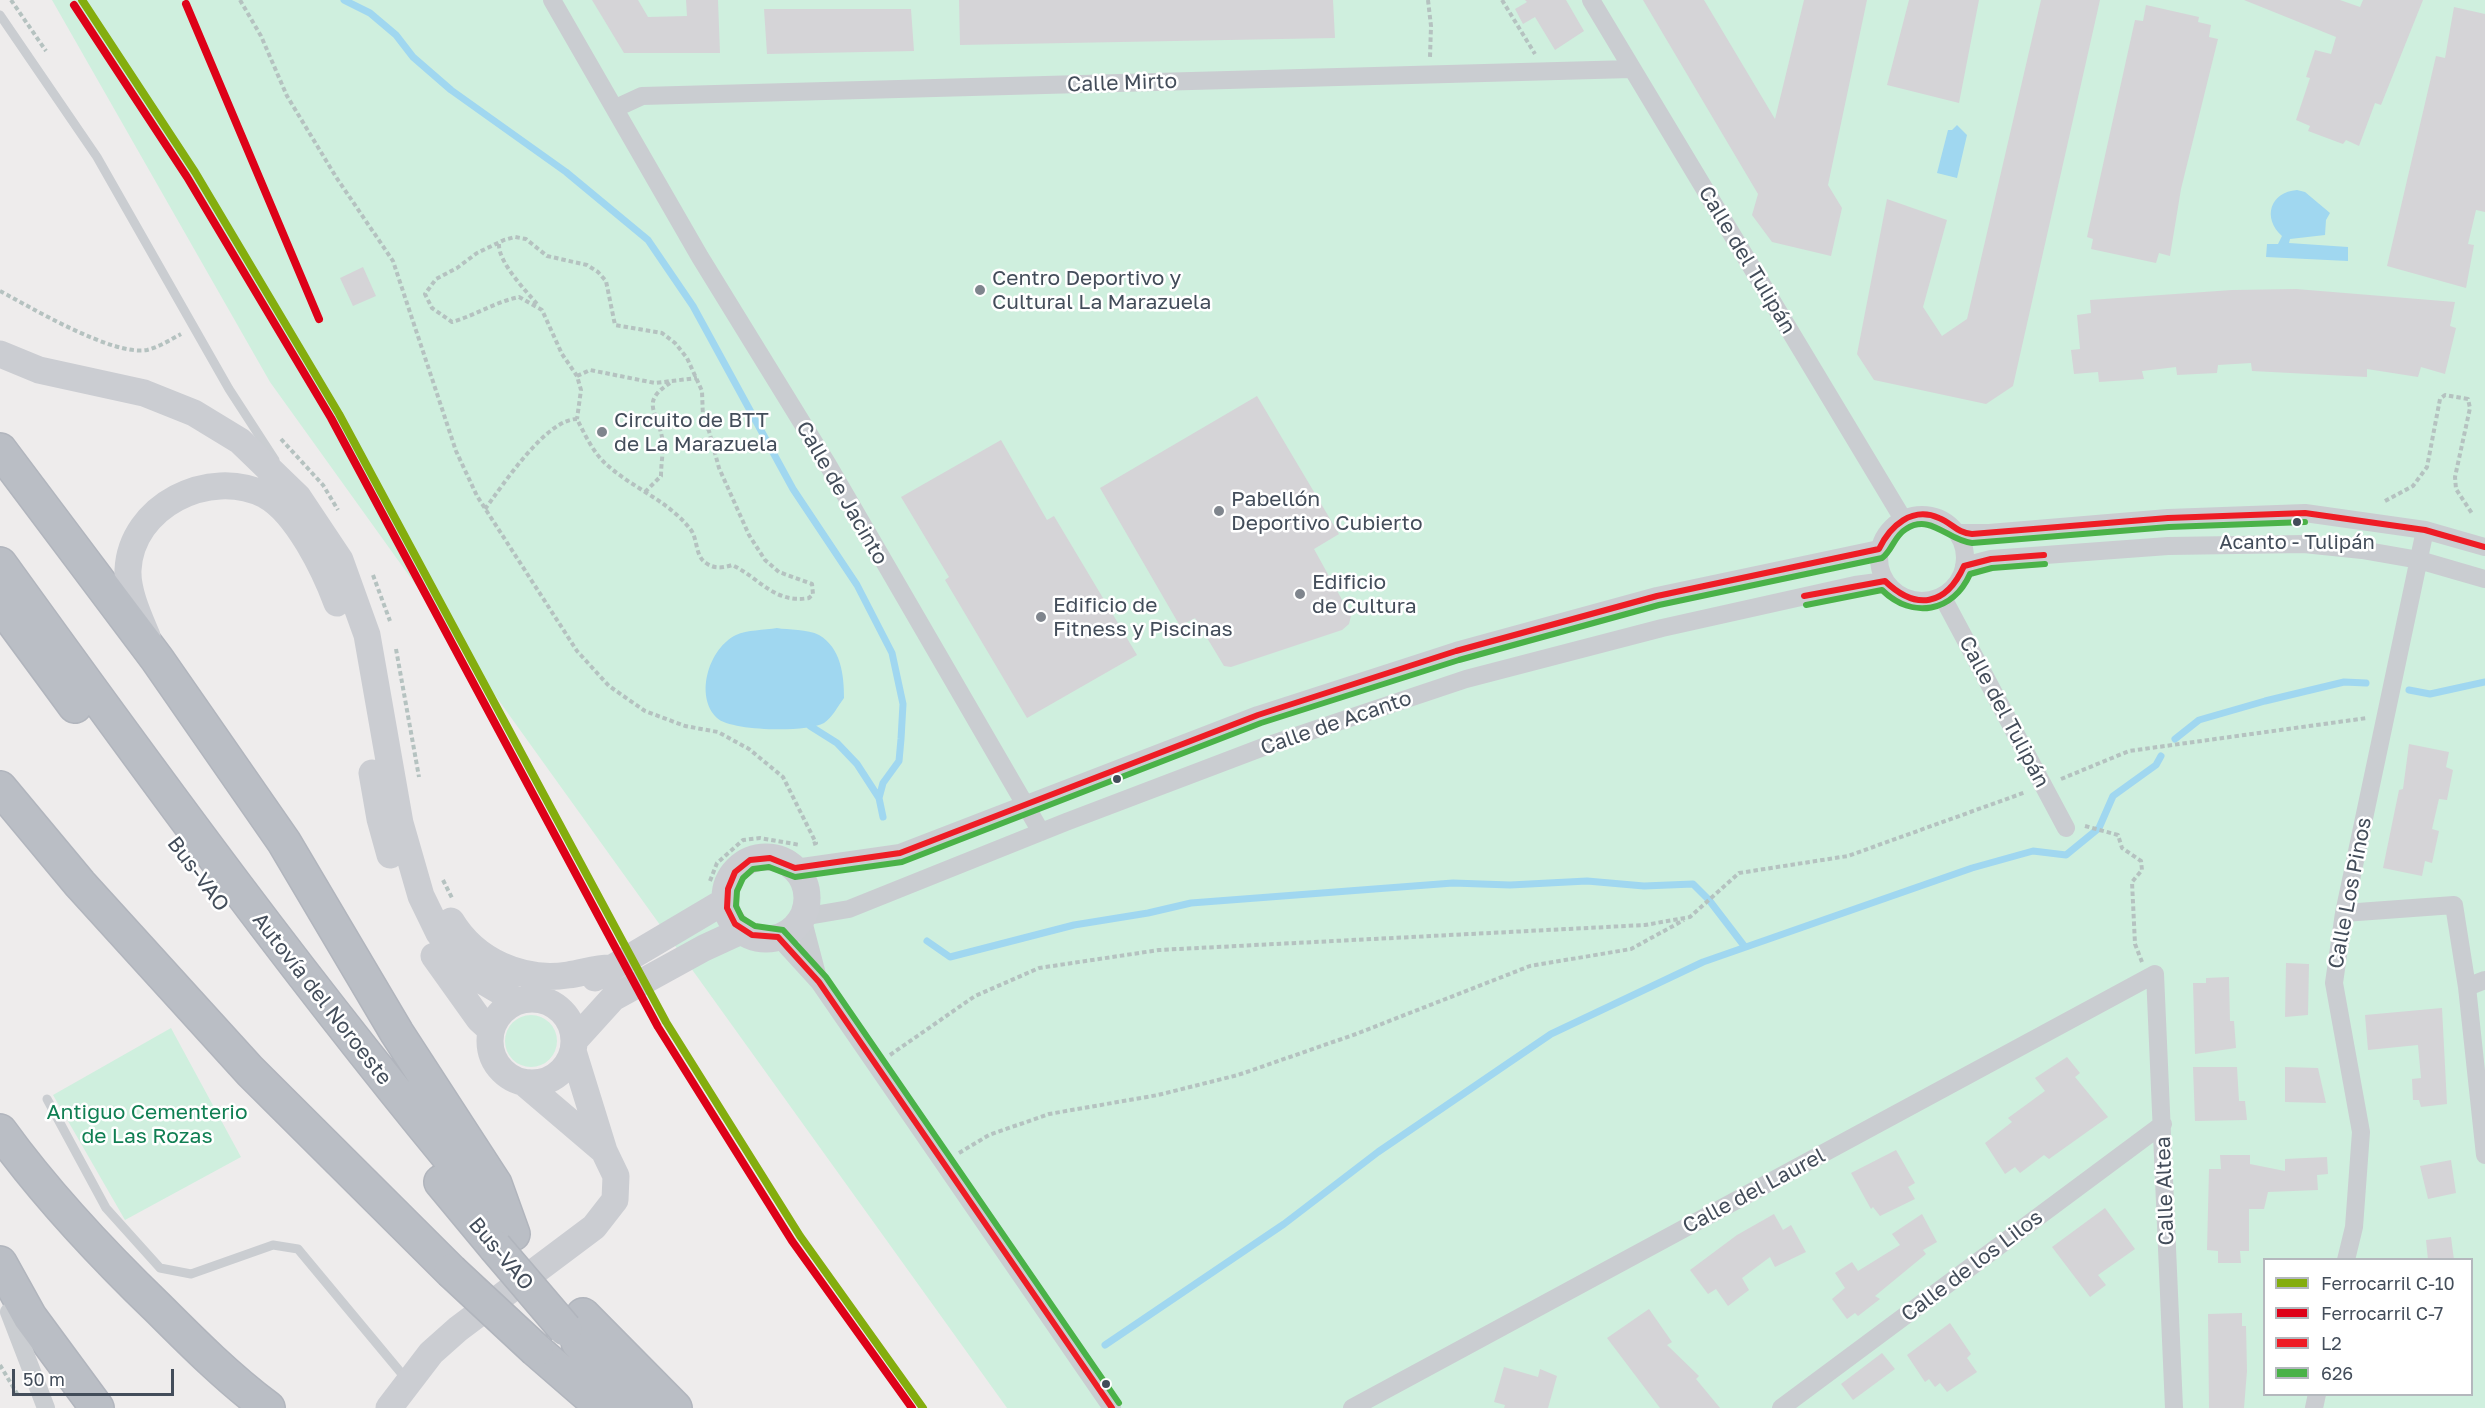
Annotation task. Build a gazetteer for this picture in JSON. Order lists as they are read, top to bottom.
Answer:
{
  "streets": {
    "highway": ["Bus-VAO", "Autovía del Noroeste"],
    "street": [
      "Calle Mirto",
      "Calle del Tulipán",
      "Calle de Jacinto",
      "Calle de Acanto",
      "Calle Los Pinos",
      "Calle del Laurel",
      "Calle Altea",
      "Calle de los Lilos"
    ]
  },
  "crossings": [
    ["Calle Mirto", "Calle del Tulipán"],
    ["Calle Mirto", "Calle de Jacinto"],
    ["Calle del Tulipán", "Calle de Acanto"],
    ["Calle de Jacinto", "Calle de Acanto"],
    ["Bus-VAO", "Autovía del Noroeste"],
    ["Calle del Laurel", "Calle Altea"],
    ["Calle Altea", "Calle de los Lilos"]
  ],
  "parks": ["Antiguo Cementerio de Las Rozas"],
  "places": [
    "Centro Deportivo y Cultural La Marazuela",
    "Circuito de BTT de La Marazuela",
    "Pabellón Deportivo Cubierto",
    "Acanto - Tulipán",
    "Edificio de Cultura",
    "Edificio de Fitness y Piscinas"
  ],
  "lines": [
    "rail line C-10",
    "rail line C-7",
    "transit line L2",
    "transit line 626"
  ],
  "legend": [
    "Ferrocarril C-10",
    "Ferrocarril C-7",
    "L2",
    "626"
  ],
  "scale_bar": "50 m"
}
